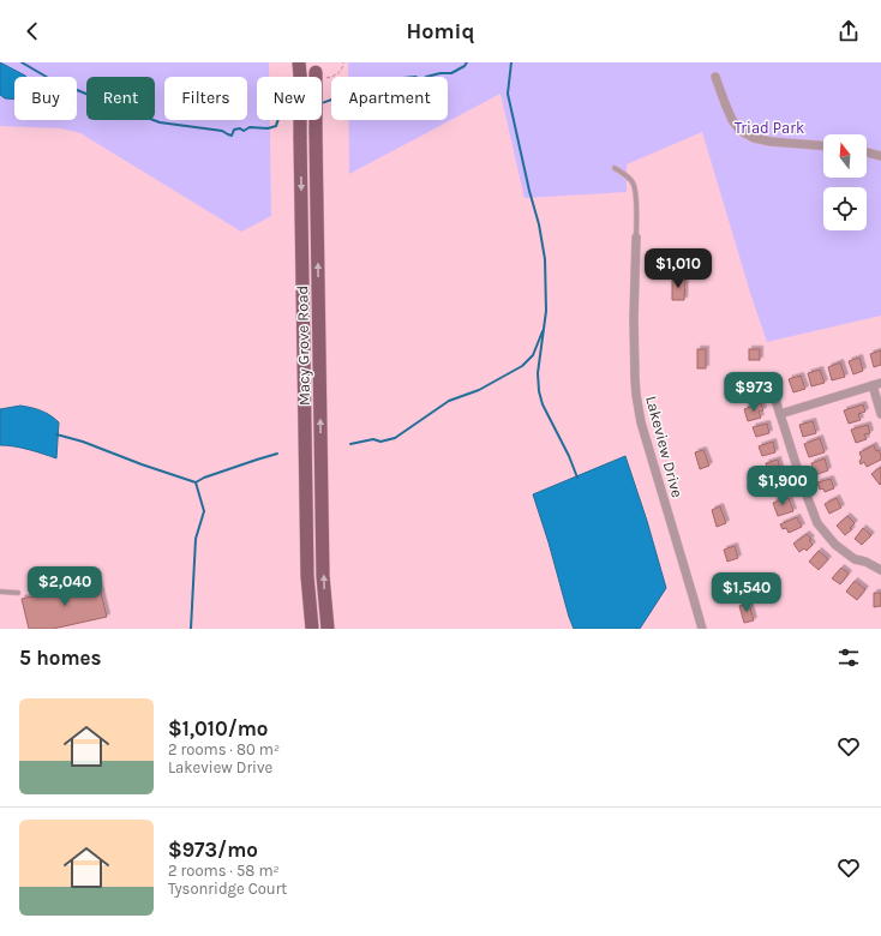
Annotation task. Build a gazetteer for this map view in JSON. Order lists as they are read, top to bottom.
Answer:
{
  "streets": {
    "main road": ["Macy Grove Road"],
    "street": ["Lakeview Drive"]
  },
  "parks": ["Triad Park"],
  "north": "top",
  "page": {
    "header": "Homiq",
    "chip": [
      "Buy",
      "Rent",
      "Filters",
      "New",
      "Apartment"
    ],
    "price": [
      "$1,010",
      "$973",
      "$1,900",
      "$2,040",
      "$1,540"
    ],
    "heading": "5 homes",
    "list": [
      {
        "name": "$1,010/mo",
        "note": "2 rooms · 80 m² · Lakeview Drive"
      },
      {
        "name": "$973/mo",
        "note": "2 rooms · 58 m² · Tysonridge Court"
      }
    ]
  }
}
